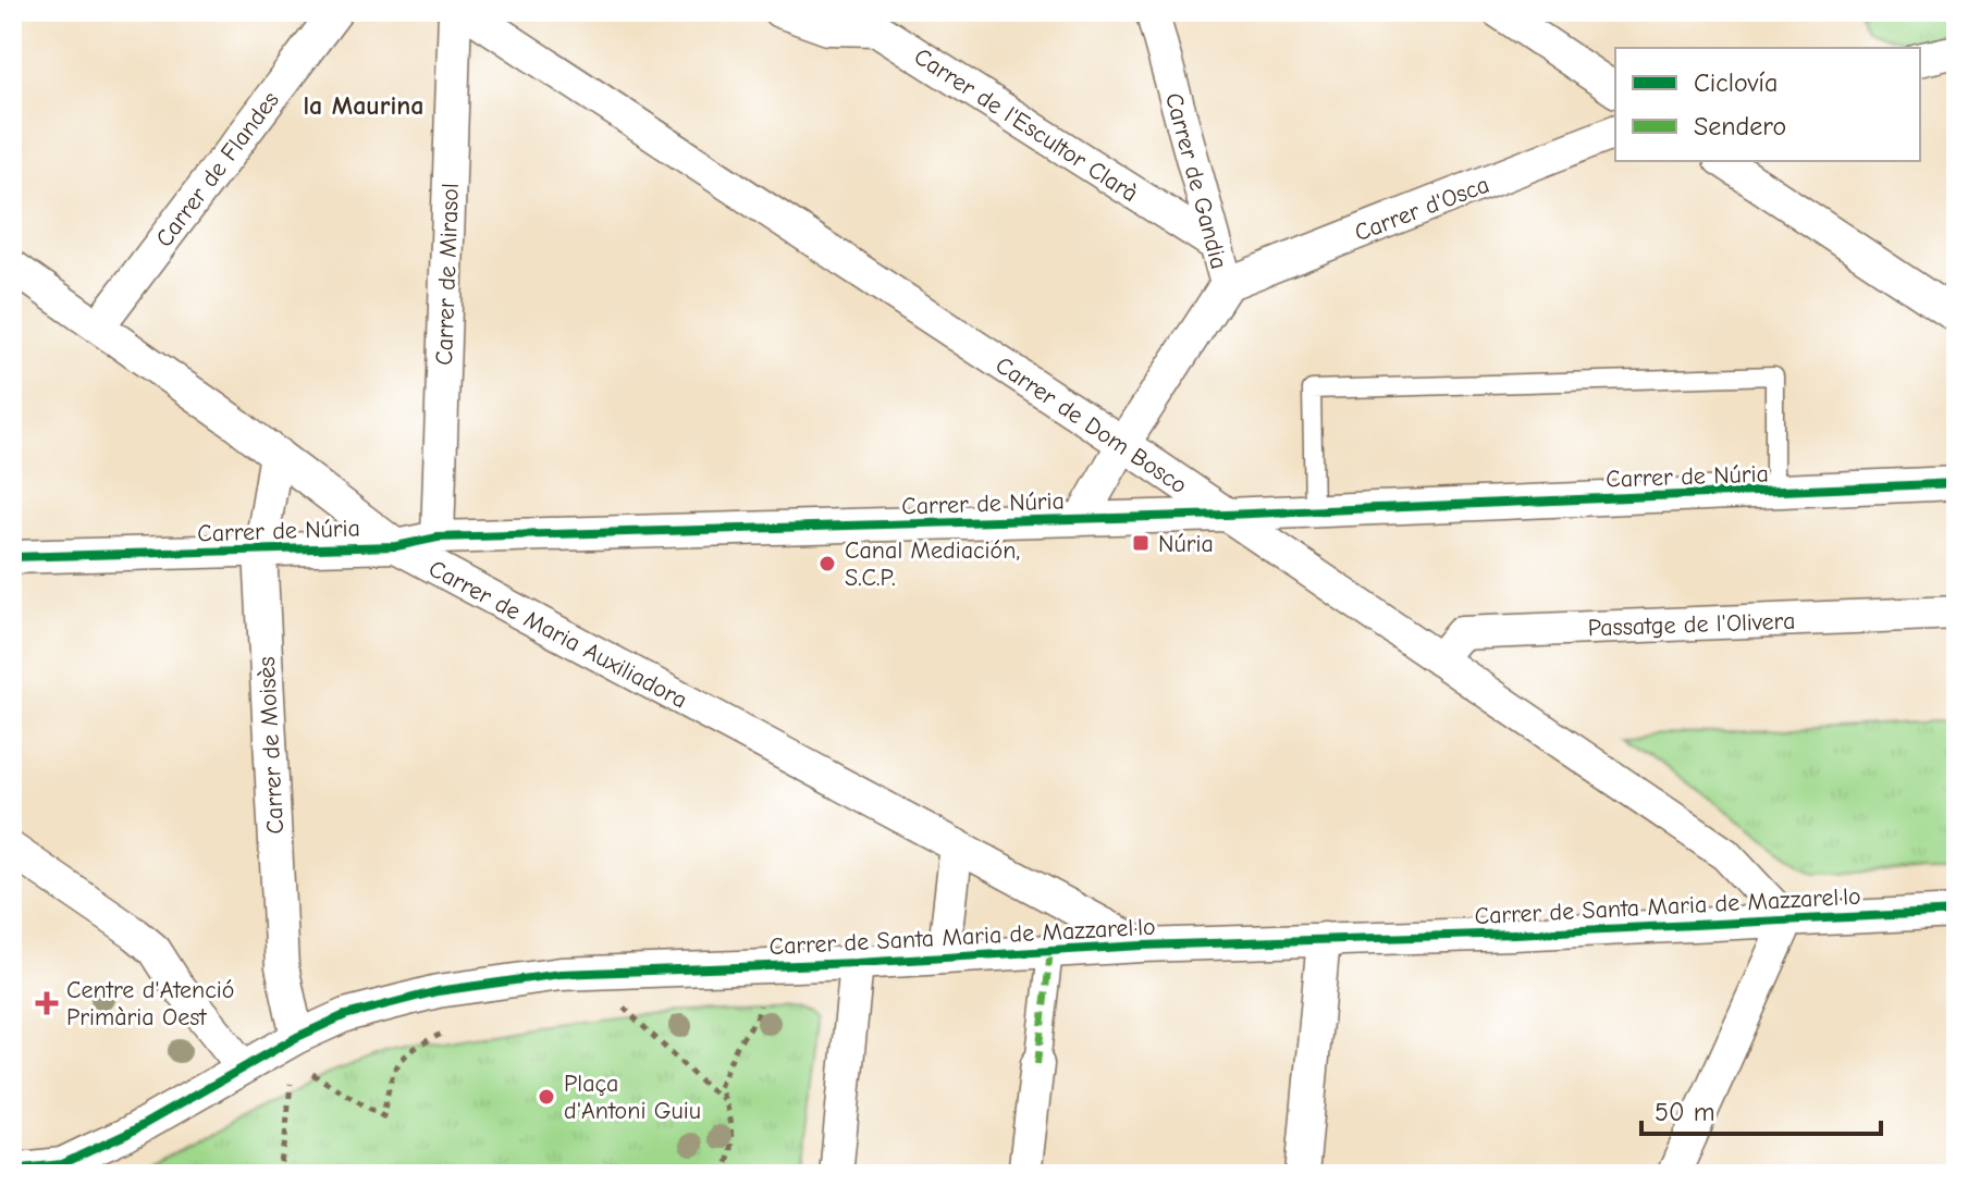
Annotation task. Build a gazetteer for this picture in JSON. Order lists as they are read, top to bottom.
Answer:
{
  "streets": {
    "street": [
      "Carrer de l'Escultor Clarà",
      "Carrer de Flandes",
      "Carrer de Gandia",
      "Carrer d'Osca",
      "Carrer de Mirasol",
      "Carrer de Dom Bosco",
      "Carrer de Núria",
      "Passatge de l'Olivera",
      "Carrer de Maria Auxiliadora",
      "Carrer de Moisès",
      "Carrer de Santa Maria de Mazzarel·lo"
    ]
  },
  "crossings": [
    ["Carrer de l'Escultor Clarà", "Carrer de Gandia"],
    ["Carrer de Flandes", "Carrer de Maria Auxiliadora"],
    ["Carrer de Gandia", "Carrer d'Osca"],
    ["Carrer de Gandia", "Carrer de Dom Bosco"],
    ["Carrer de Gandia", "Carrer de Núria"],
    ["Carrer de Mirasol", "Carrer de Núria"],
    ["Carrer de Dom Bosco", "Carrer de Núria"],
    ["Carrer de Dom Bosco", "Passatge de l'Olivera"],
    ["Carrer de Dom Bosco", "Carrer de Santa Maria de Mazzarel·lo"],
    ["Carrer de Núria", "Carrer de Maria Auxiliadora"],
    ["Carrer de Núria", "Carrer de Moisès"],
    ["Carrer de Maria Auxiliadora", "Carrer de Moisès"],
    ["Carrer de Maria Auxiliadora", "Carrer de Santa Maria de Mazzarel·lo"],
    ["Carrer de Moisès", "Carrer de Santa Maria de Mazzarel·lo"]
  ],
  "districts": ["la Maurina"],
  "places": {
    "transit": ["Núria"],
    "other": ["Canal Mediación, S.C.P.", "Plaça d'Antoni Guiu"],
    "health": ["Centre d'Atenció Primària Oest"]
  },
  "legend": ["Ciclovía", "Sendero"],
  "scale_bar": "50 m"
}
